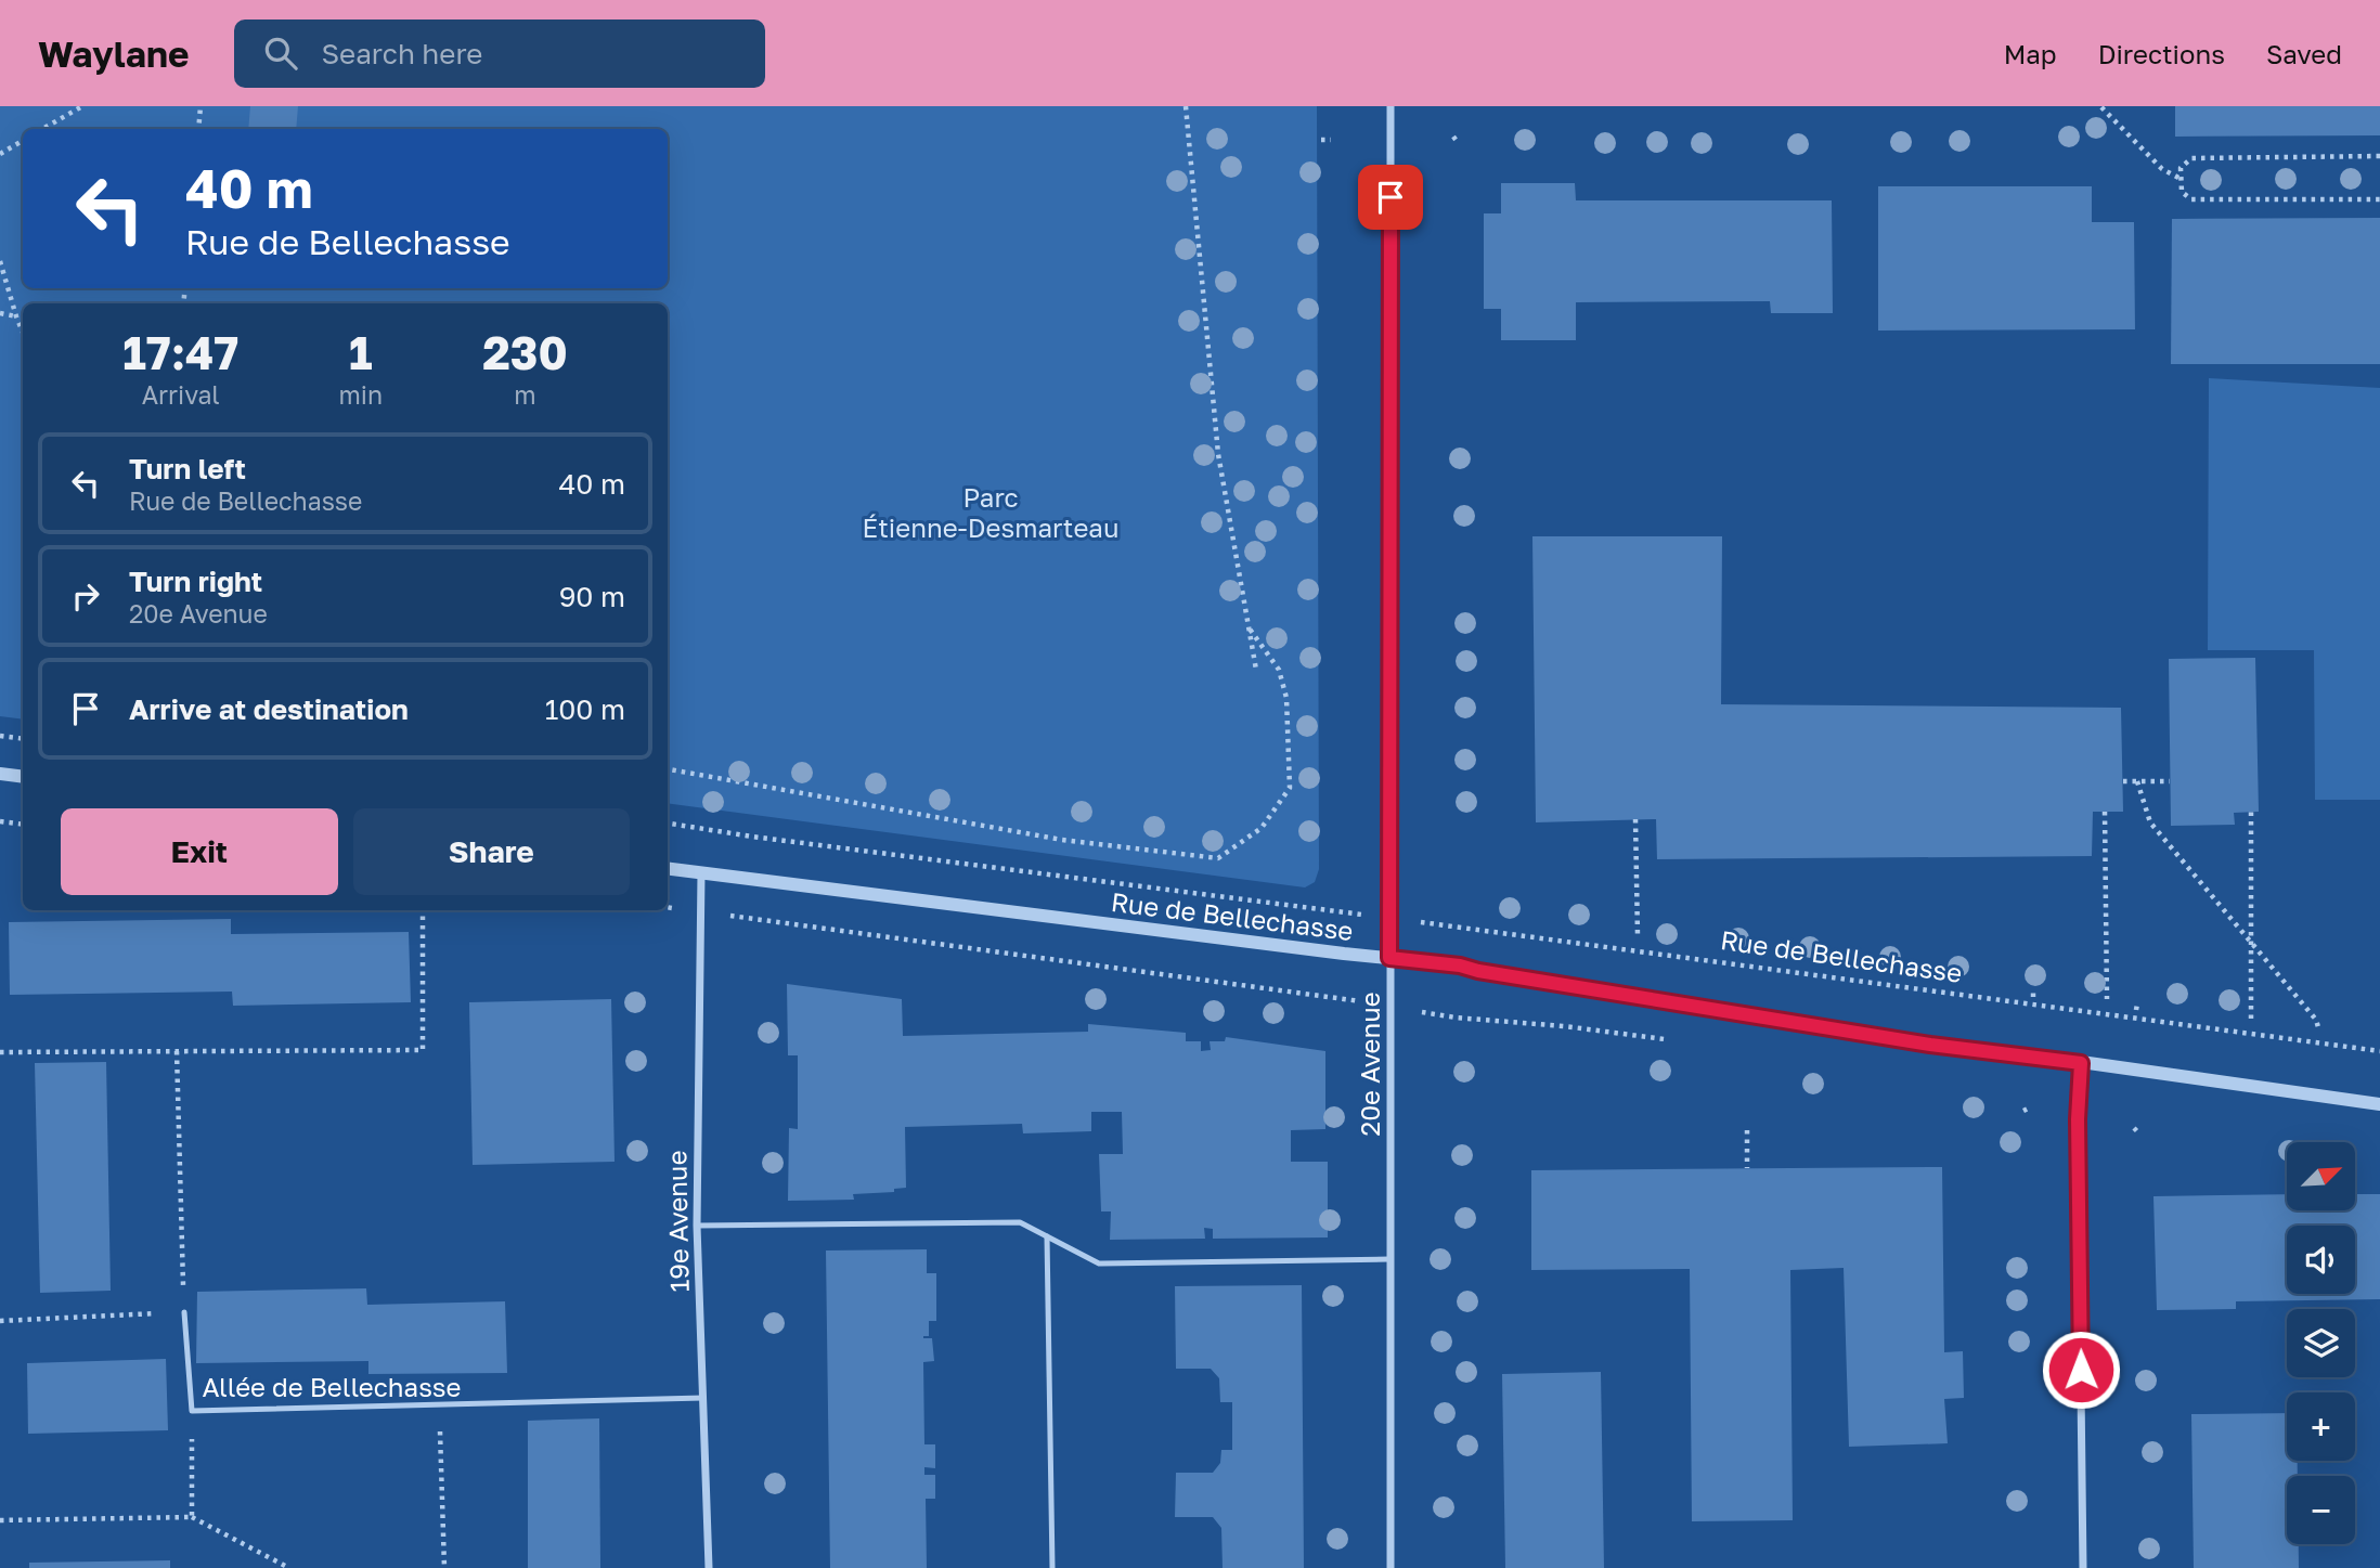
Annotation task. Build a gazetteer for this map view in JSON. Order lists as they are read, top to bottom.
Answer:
{
  "streets": {
    "street": ["Rue de Bellechasse", "20e Avenue", "19e Avenue"],
    "lane": ["Allée de Bellechasse"]
  },
  "crossings": [
    ["Rue de Bellechasse", "20e Avenue"],
    ["Rue de Bellechasse", "19e Avenue"],
    ["19e Avenue", "Allée de Bellechasse"]
  ],
  "parks": ["Parc Étienne-Desmarteau"],
  "north": "top right",
  "page": {
    "header": "Waylane",
    "search": "Search here",
    "nav": ["Map", "Directions", "Saved"],
    "turn": ["40 m", "Rue de Bellechasse"],
    "eta": [
      "17:47",
      "Arrival",
      "1",
      "min",
      "230",
      "m"
    ],
    "list": [
      {
        "name": "Turn left",
        "note": "Rue de Bellechasse",
        "value": "40 m"
      },
      {
        "name": "Turn right",
        "note": "20e Avenue",
        "value": "90 m"
      },
      {
        "name": "Arrive at destination",
        "value": "100 m"
      }
    ],
    "buttons": ["Exit", "Share"],
    "map_buttons": ["+", "−"]
  }
}
